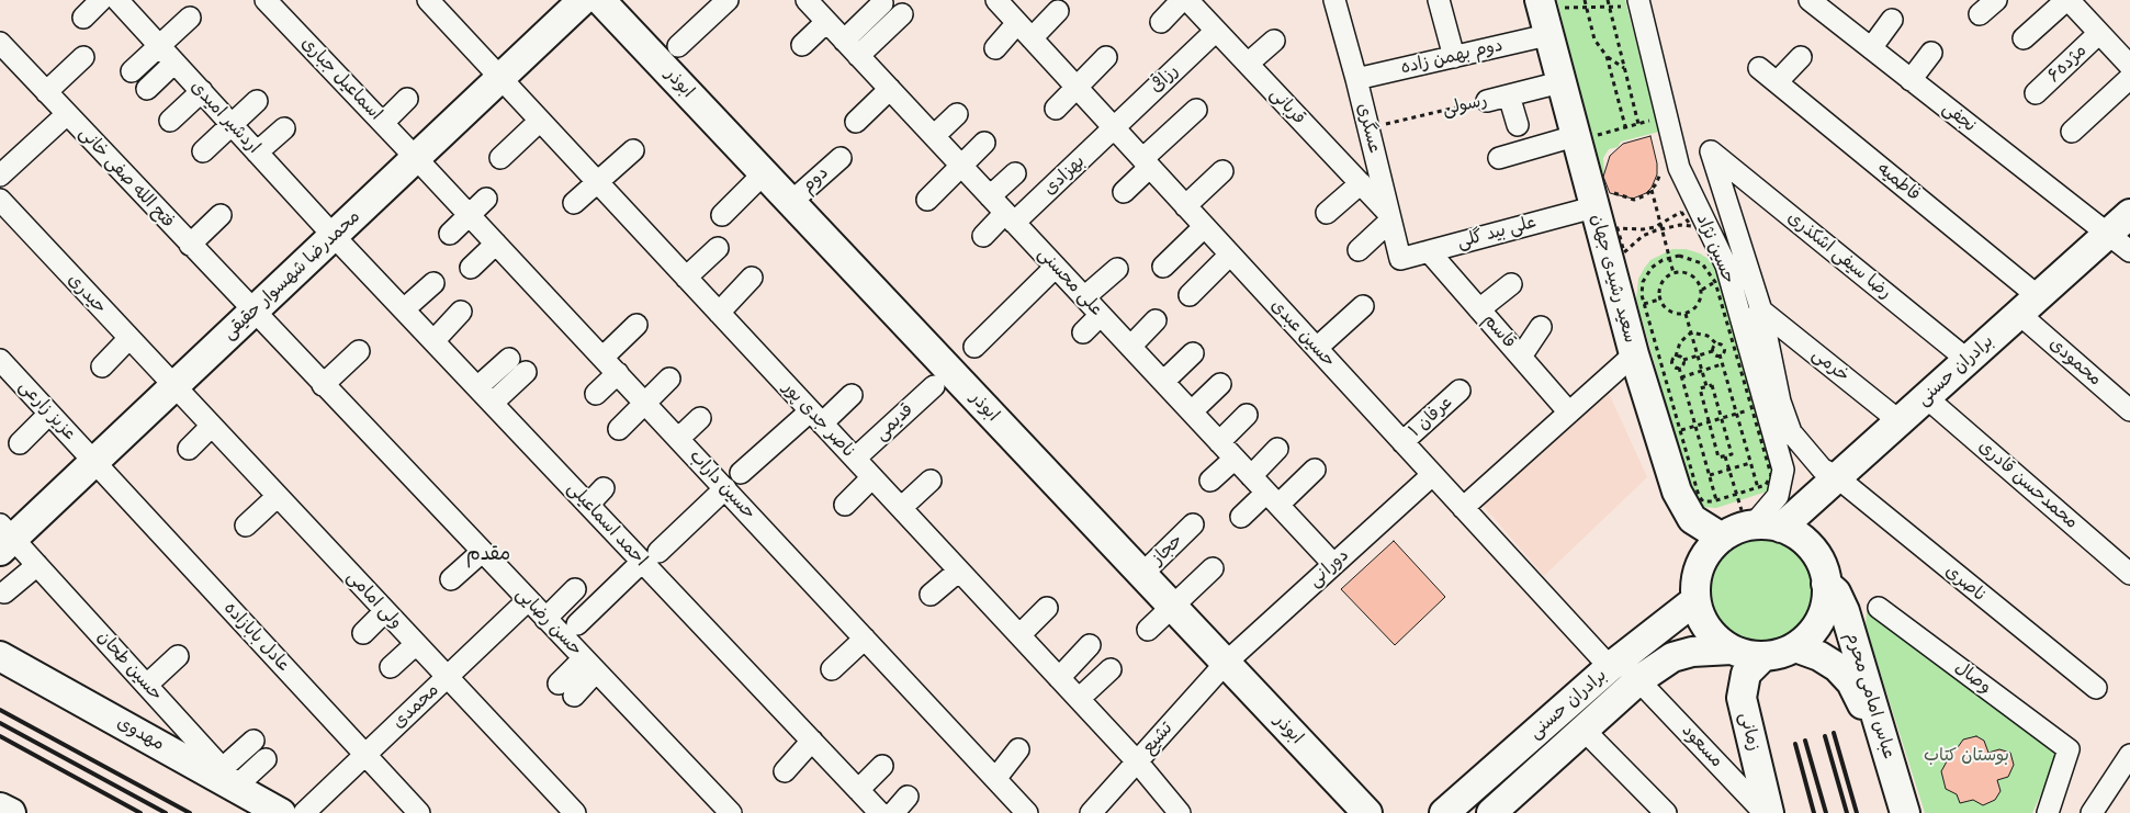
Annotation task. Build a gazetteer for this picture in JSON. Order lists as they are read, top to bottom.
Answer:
{
  "streets": {
    "main road": [
      "ابوذر",
      "محمدرضا شهسوار حقیقی",
      "سعید رشیدی جهان",
      "برادران حسنی",
      "عباس امامی محرم",
      "زمانی",
      "مهدوی"
    ],
    "street": [
      "دوم بهمن زاده",
      "مژده۶",
      "اسماعیل جباری",
      "رزاقی",
      "رسولی",
      "قربانی",
      "اردشیر امیدی",
      "نجفی",
      "عسگری",
      "بهزادی",
      "فتح الله صفی خانی",
      "دوم",
      "فاطمیه",
      "علی بید گلی",
      "حسین نژاد",
      "رضا سیفی اشکذری",
      "علی محسنی",
      "حیدری",
      "قاسم",
      "حسین عبدی",
      "محمودی",
      "خرمی",
      "عزیز زارعی",
      "عرفان ۱",
      "ناصر جدی پور",
      "قدیمی",
      "حسین داراب",
      "محمدحسن قادری",
      "احمد اسماعیلی",
      "حجاز",
      "دورانی",
      "ناصری",
      "ولی امامی",
      "حسن رضایی",
      "عادل بابازاده",
      "حسین طحان",
      "وصال",
      "محمدی",
      "تشیع",
      "مسعود"
    ]
  },
  "crossings": [
    ["دوم بهمن زاده", "عسگری"],
    ["دوم بهمن زاده", "سعید رشیدی جهان"],
    ["اسماعیل جباری", "محمدرضا شهسوار حقیقی"],
    ["اسماعیل جباری", "حسین داراب"],
    ["رزاقی", "قربانی"],
    ["رزاقی", "بهزادی"],
    ["رزاقی", "حسین عبدی"],
    ["ابوذر", "دوم"],
    ["ابوذر", "حجاز"],
    ["ابوذر", "دورانی"],
    ["ابوذر", "تشیع"],
    ["رسولی", "عسگری"],
    ["رسولی", "سعید رشیدی جهان"],
    ["قربانی", "عسگری"],
    ["اردشیر امیدی", "محمدرضا شهسوار حقیقی"],
    ["اردشیر امیدی", "احمد اسماعیلی"],
    ["نجفی", "برادران حسنی"],
    ["عسگری", "علی بید گلی"],
    ["بهزادی", "علی محسنی"],
    ["بهزادی", "حسین عبدی"],
    ["فتح الله صفی خانی", "محمدرضا شهسوار حقیقی"],
    ["فتح الله صفی خانی", "حسن رضایی"],
    ["فاطمیه", "محمودی"],
    ["فاطمیه", "برادران حسنی"],
    ["علی بید گلی", "سعید رشیدی جهان"],
    ["علی بید گلی", "قاسم"],
    ["حسین نژاد", "سعید رشیدی جهان"],
    ["حسین نژاد", "برادران حسنی"],
    ["حسین نژاد", "عباس امامی محرم"],
    ["حسین نژاد", "زمانی"],
    ["رضا سیفی اشکذری", "برادران حسنی"],
    ["رضا سیفی اشکذری", "ناصری"],
    ["محمدرضا شهسوار حقیقی", "حیدری"],
    ["محمدرضا شهسوار حقیقی", "عزیز زارعی"],
    ["محمدرضا شهسوار حقیقی", "ناصر جدی پور"],
    ["محمدرضا شهسوار حقیقی", "حسین داراب"],
    ["محمدرضا شهسوار حقیقی", "احمد اسماعیلی"],
    ["محمدرضا شهسوار حقیقی", "ولی امامی"],
    ["محمدرضا شهسوار حقیقی", "حسن رضایی"],
    ["محمدرضا شهسوار حقیقی", "عادل بابازاده"],
    ["محمدرضا شهسوار حقیقی", "حسین طحان"],
    ["سعید رشیدی جهان", "برادران حسنی"],
    ["سعید رشیدی جهان", "عباس امامی محرم"],
    ["سعید رشیدی جهان", "زمانی"],
    ["علی محسنی", "دورانی"],
    ["حیدری", "ولی امامی"],
    ["حسین عبدی", "برادران حسنی"],
    ["حسین عبدی", "عرفان ۱"],
    ["حسین عبدی", "دورانی"],
    ["محمودی", "برادران حسنی"],
    ["خرمی", "برادران حسنی"],
    ["خرمی", "ناصری"],
    ["برادران حسنی", "محمدحسن قادری"],
    ["برادران حسنی", "ناصری"],
    ["برادران حسنی", "عباس امامی محرم"],
    ["برادران حسنی", "زمانی"],
    ["برادران حسنی", "مسعود"],
    ["عزیز زارعی", "عادل بابازاده"],
    ["ناصر جدی پور", "قدیمی"],
    ["ناصر جدی پور", "تشیع"],
    ["دورانی", "تشیع"],
    ["ولی امامی", "محمدی"],
    ["حسن رضایی", "محمدی"],
    ["عادل بابازاده", "محمدی"],
    ["حسین طحان", "مهدوی"],
    ["عباس امامی محرم", "زمانی"],
    ["زمانی", "مسعود"]
  ],
  "districts": ["مقدم"],
  "parks": ["بوستان کتاب"]
}
